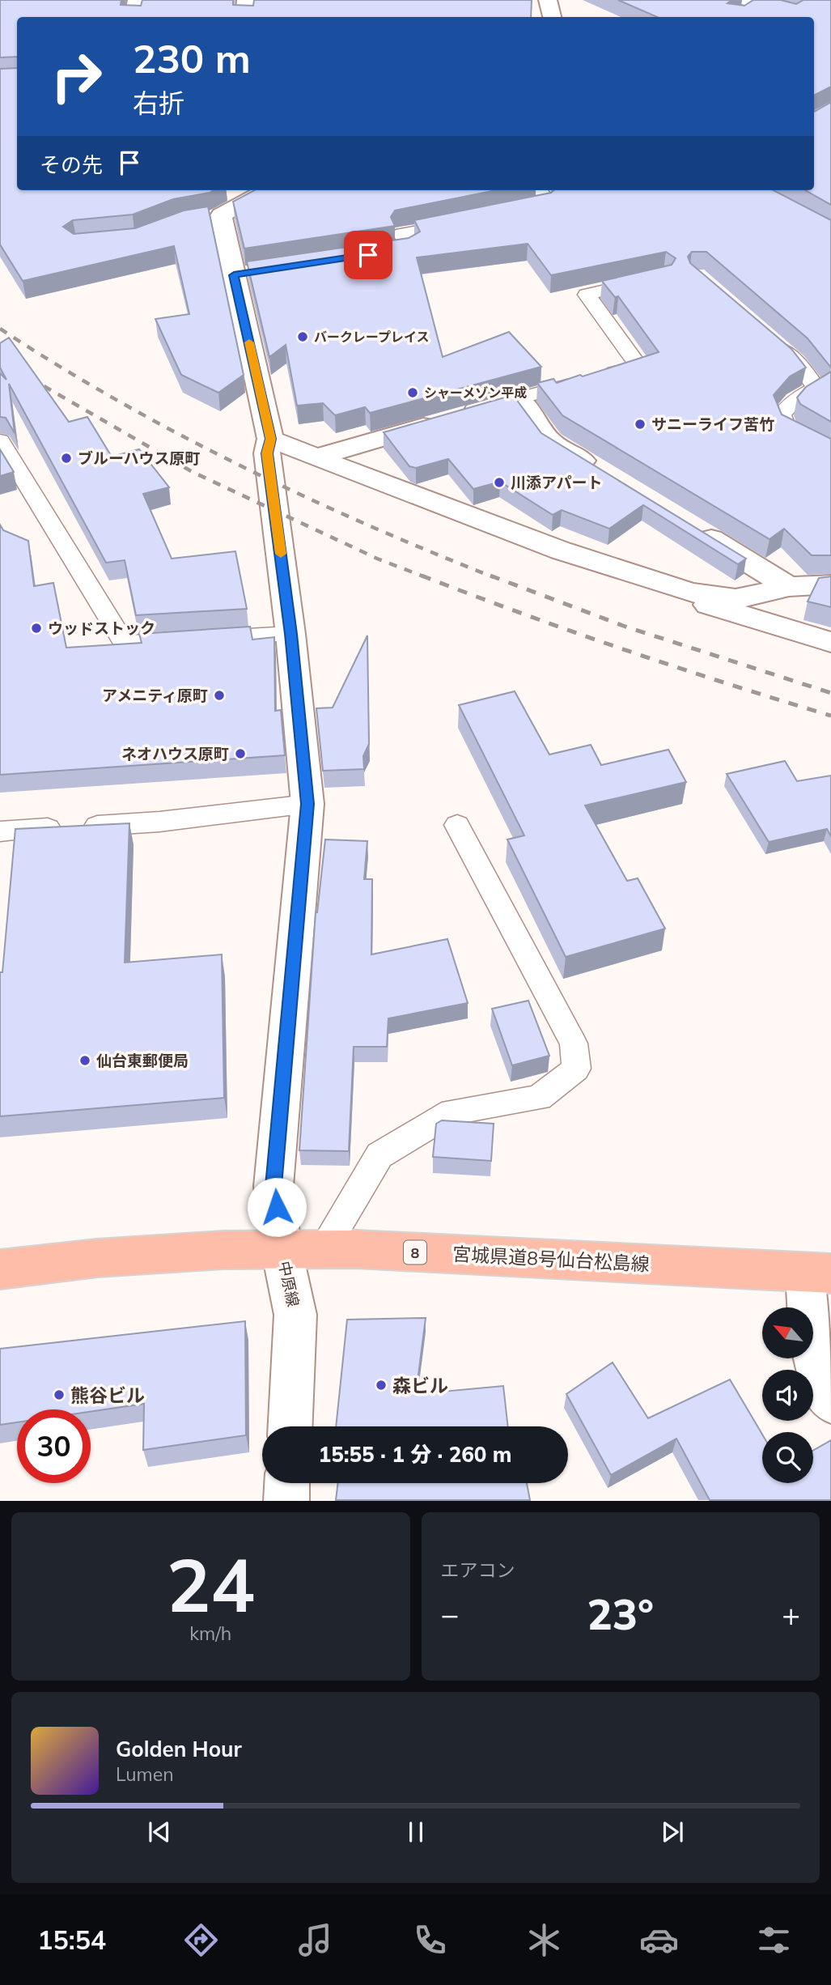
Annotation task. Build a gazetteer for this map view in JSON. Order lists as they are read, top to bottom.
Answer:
{
  "streets": {
    "main road": ["8", "宮城県道8号仙台松島線"],
    "street": ["中原線"]
  },
  "crossings": [
    ["宮城県道8号仙台松島線", "中原線"]
  ],
  "places": [
    "バークレープレイス",
    "シャーメゾン平成",
    "サニーライフ苦竹",
    "ブルーハウス原町",
    "川添アパート",
    "ウッドストック",
    "アメニティ原町",
    "ネオハウス原町",
    "仙台東郵便局",
    "森ビル",
    "熊谷ビル"
  ],
  "north": "top left",
  "page": {
    "turn": ["230 m", "右折"],
    "then": "その先",
    "limit": "30",
    "trip": "15:55 · 1 分 · 260 m",
    "tile": [
      ["24", "km/h"],
      "エアコン"
    ],
    "heat": ["−", "23°", "+"],
    "song": ["Golden Hour", "Lumen"],
    "tabs": "15:54"
  }
}
